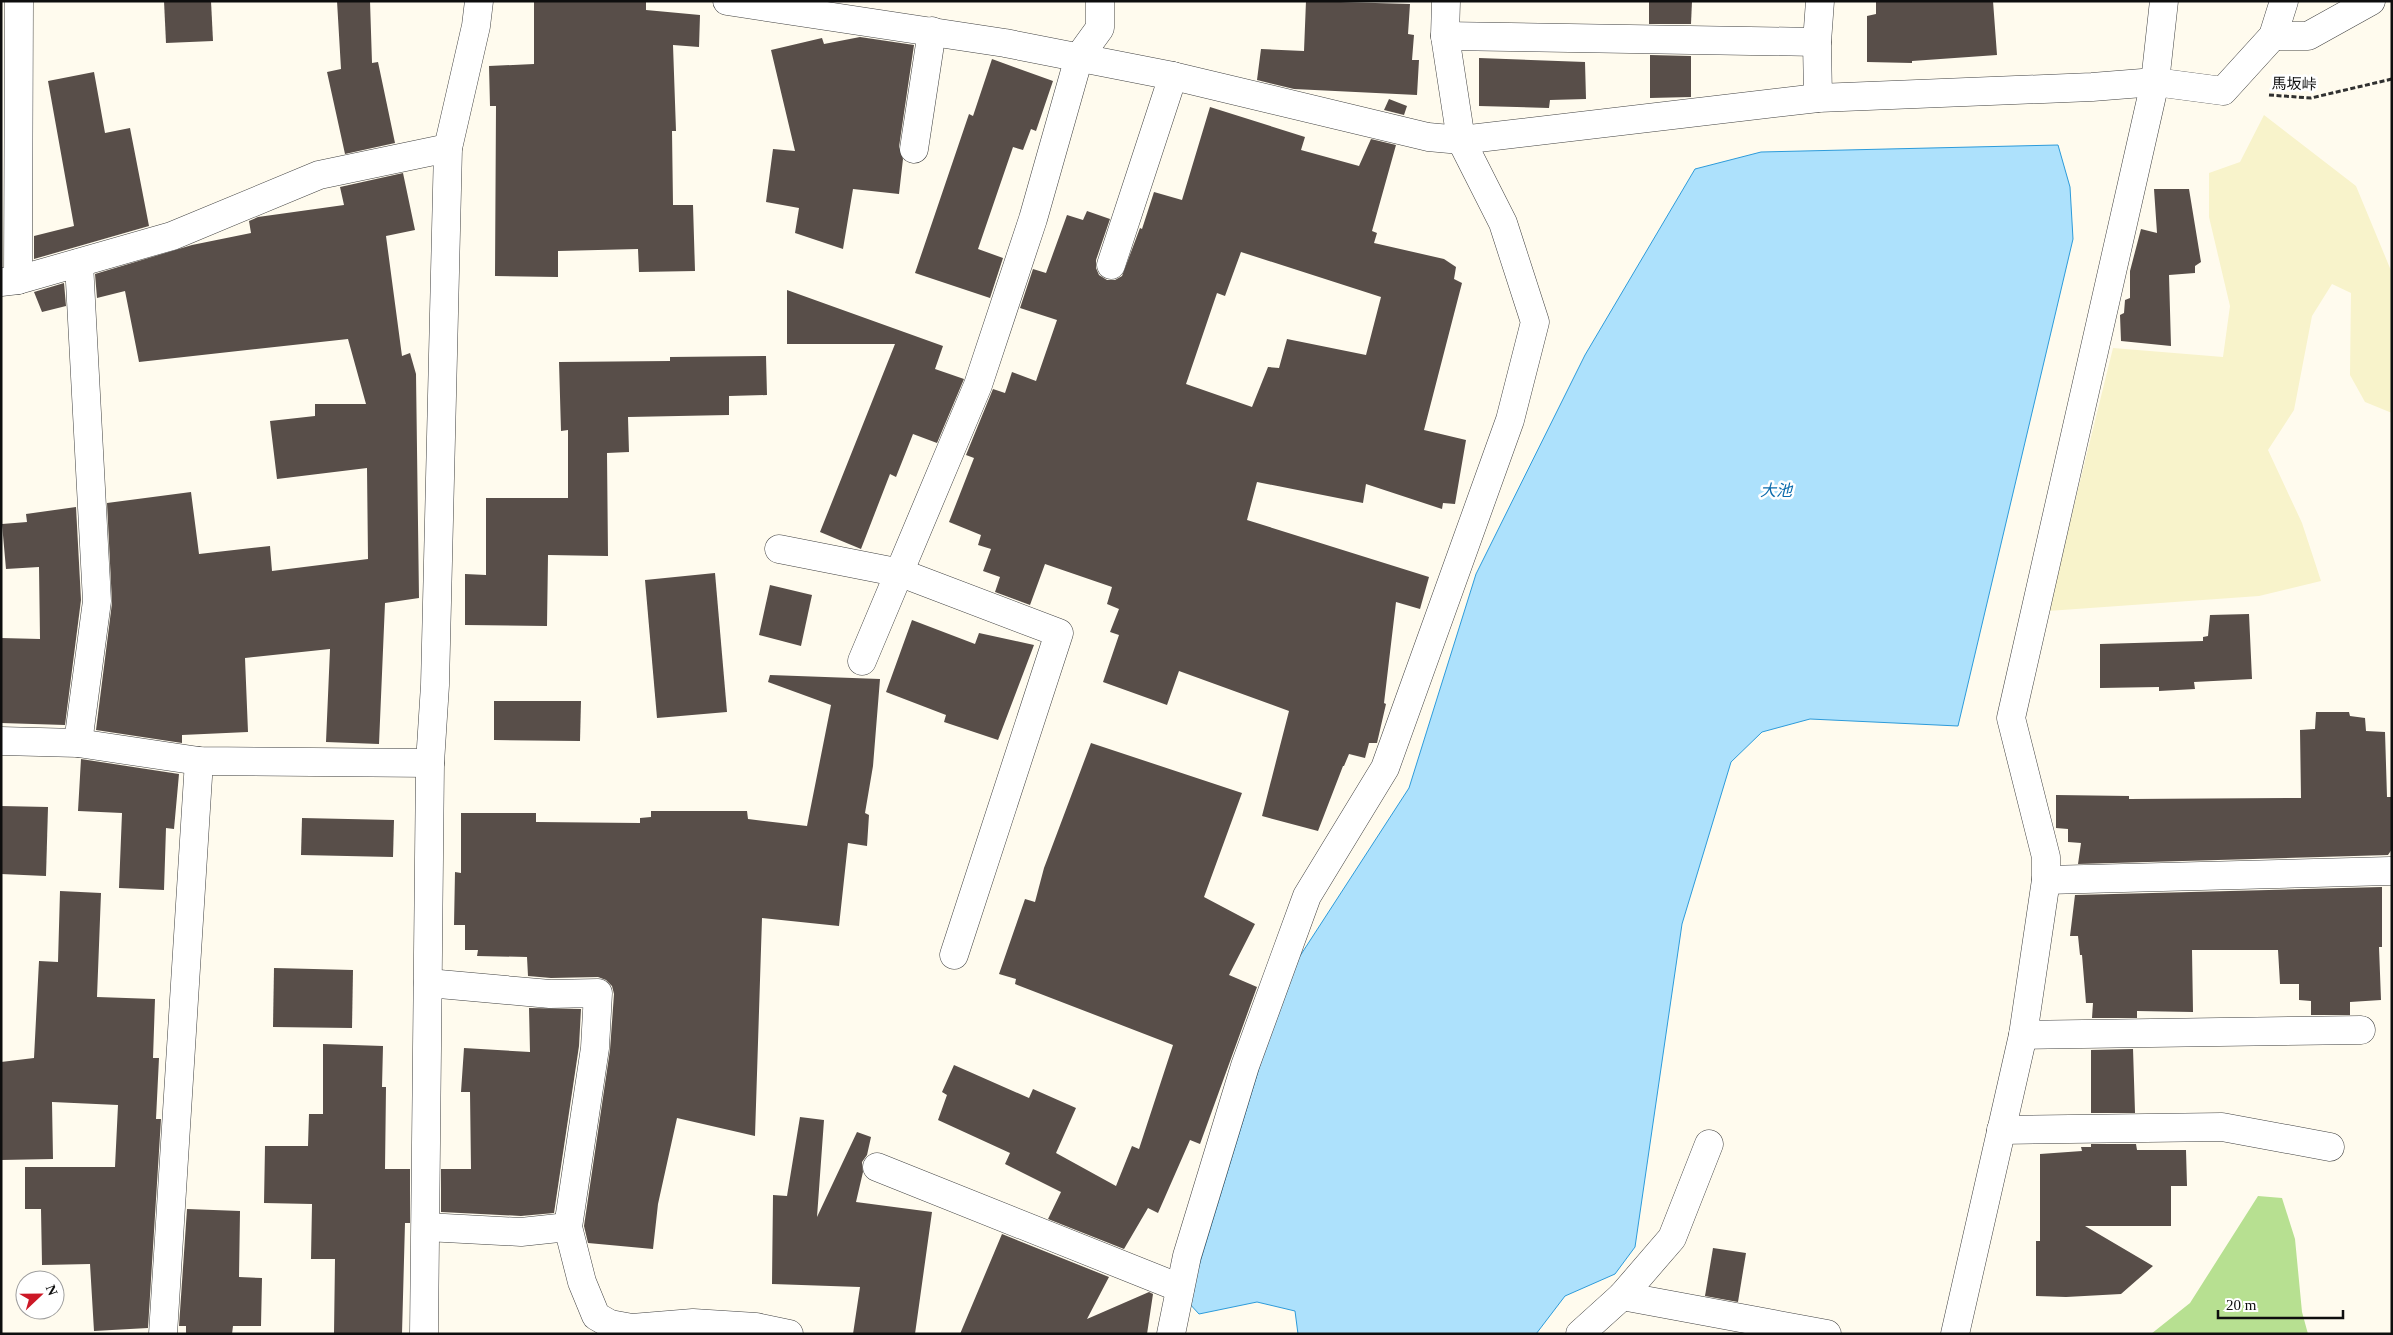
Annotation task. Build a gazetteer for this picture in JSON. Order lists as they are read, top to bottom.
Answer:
{
  "streets": {
    "path": ["馬坂峠"]
  },
  "water": ["大池"],
  "scale_bar": "20 m",
  "north": "right"
}
